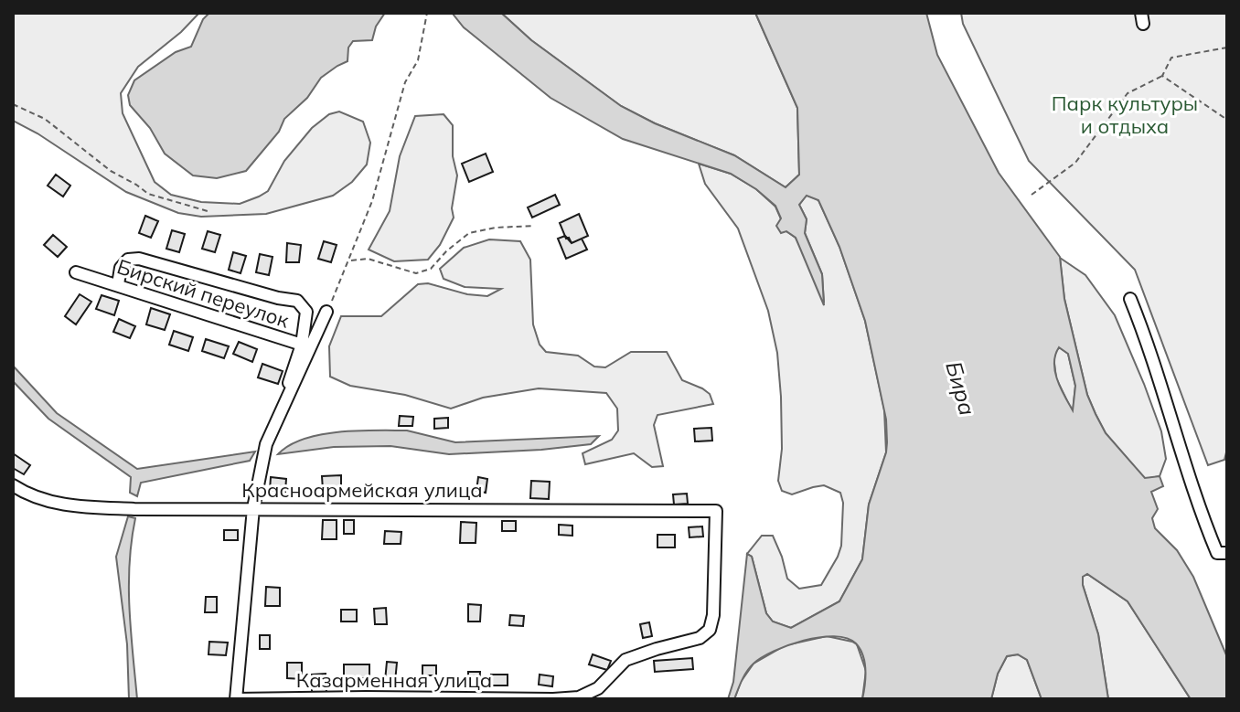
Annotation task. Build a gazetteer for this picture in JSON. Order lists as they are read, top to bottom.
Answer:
{
  "streets": {
    "street": ["Бирский переулок", "Красноармейская улица", "Казарменная улица"]
  },
  "crossings": [
    ["Красноармейская улица", "Казарменная улица"]
  ],
  "water": ["Бира"],
  "parks": ["Парк культуры и отдыха"]
}
